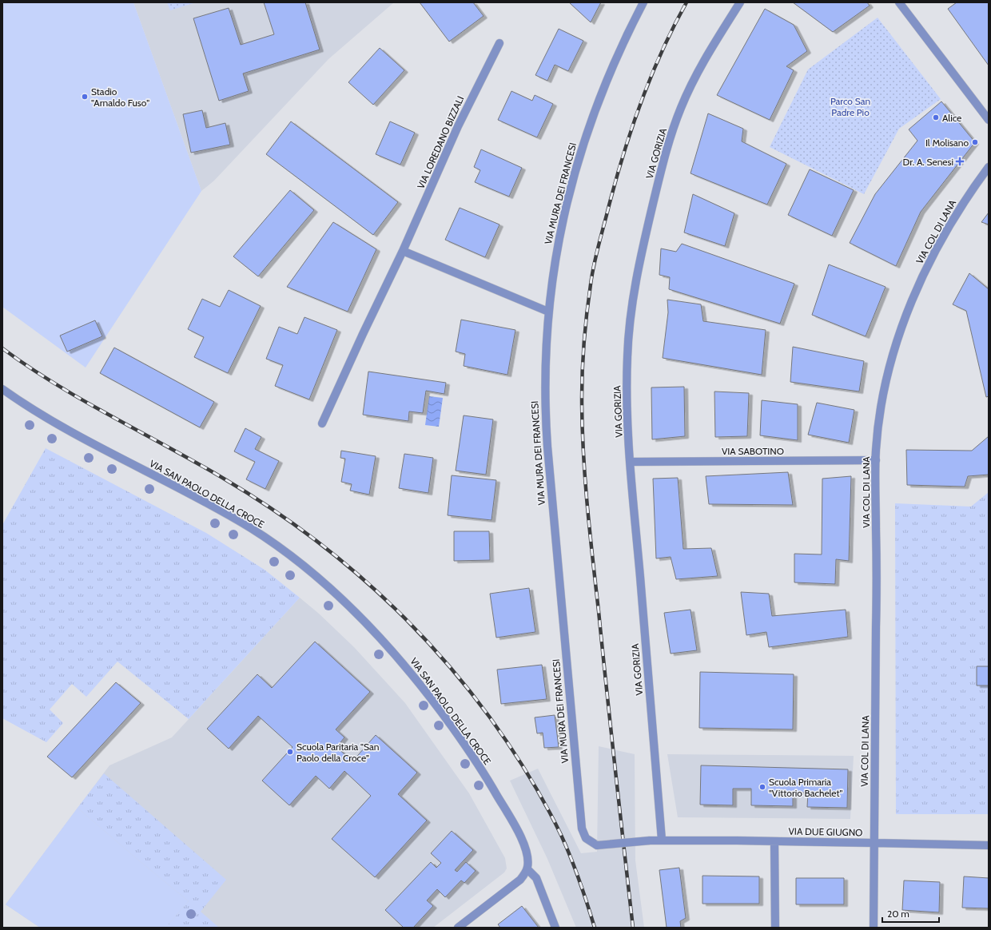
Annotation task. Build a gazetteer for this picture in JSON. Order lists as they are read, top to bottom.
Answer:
{
  "streets": {
    "street": [
      "VIA LOREDANO BIZZALI",
      "VIA GORIZIA",
      "VIA MURA DEI FRANCESI",
      "VIA COL DI LANA",
      "VIA SABOTINO",
      "VIA SAN PAOLO DELLA CROCE",
      "VIA DUE GIUGNO"
    ]
  },
  "crossings": [
    ["VIA GORIZIA", "VIA MURA DEI FRANCESI"],
    ["VIA GORIZIA", "VIA SABOTINO"],
    ["VIA GORIZIA", "VIA DUE GIUGNO"],
    ["VIA MURA DEI FRANCESI", "VIA DUE GIUGNO"],
    ["VIA COL DI LANA", "VIA SABOTINO"],
    ["VIA COL DI LANA", "VIA DUE GIUGNO"]
  ],
  "parks": ["Parco San Padre Pio"],
  "places": {
    "other": [
      "Stadio \"Arnaldo Fuso\"",
      "Alice",
      "Il Molisano",
      "Scuola Paritaria \"San Paolo della Croce\"",
      "Scuola Primaria \"Vittorio Bachelet\""
    ],
    "health": ["Dr. A. Senesi"]
  },
  "scale_bar": "20 m"
}
